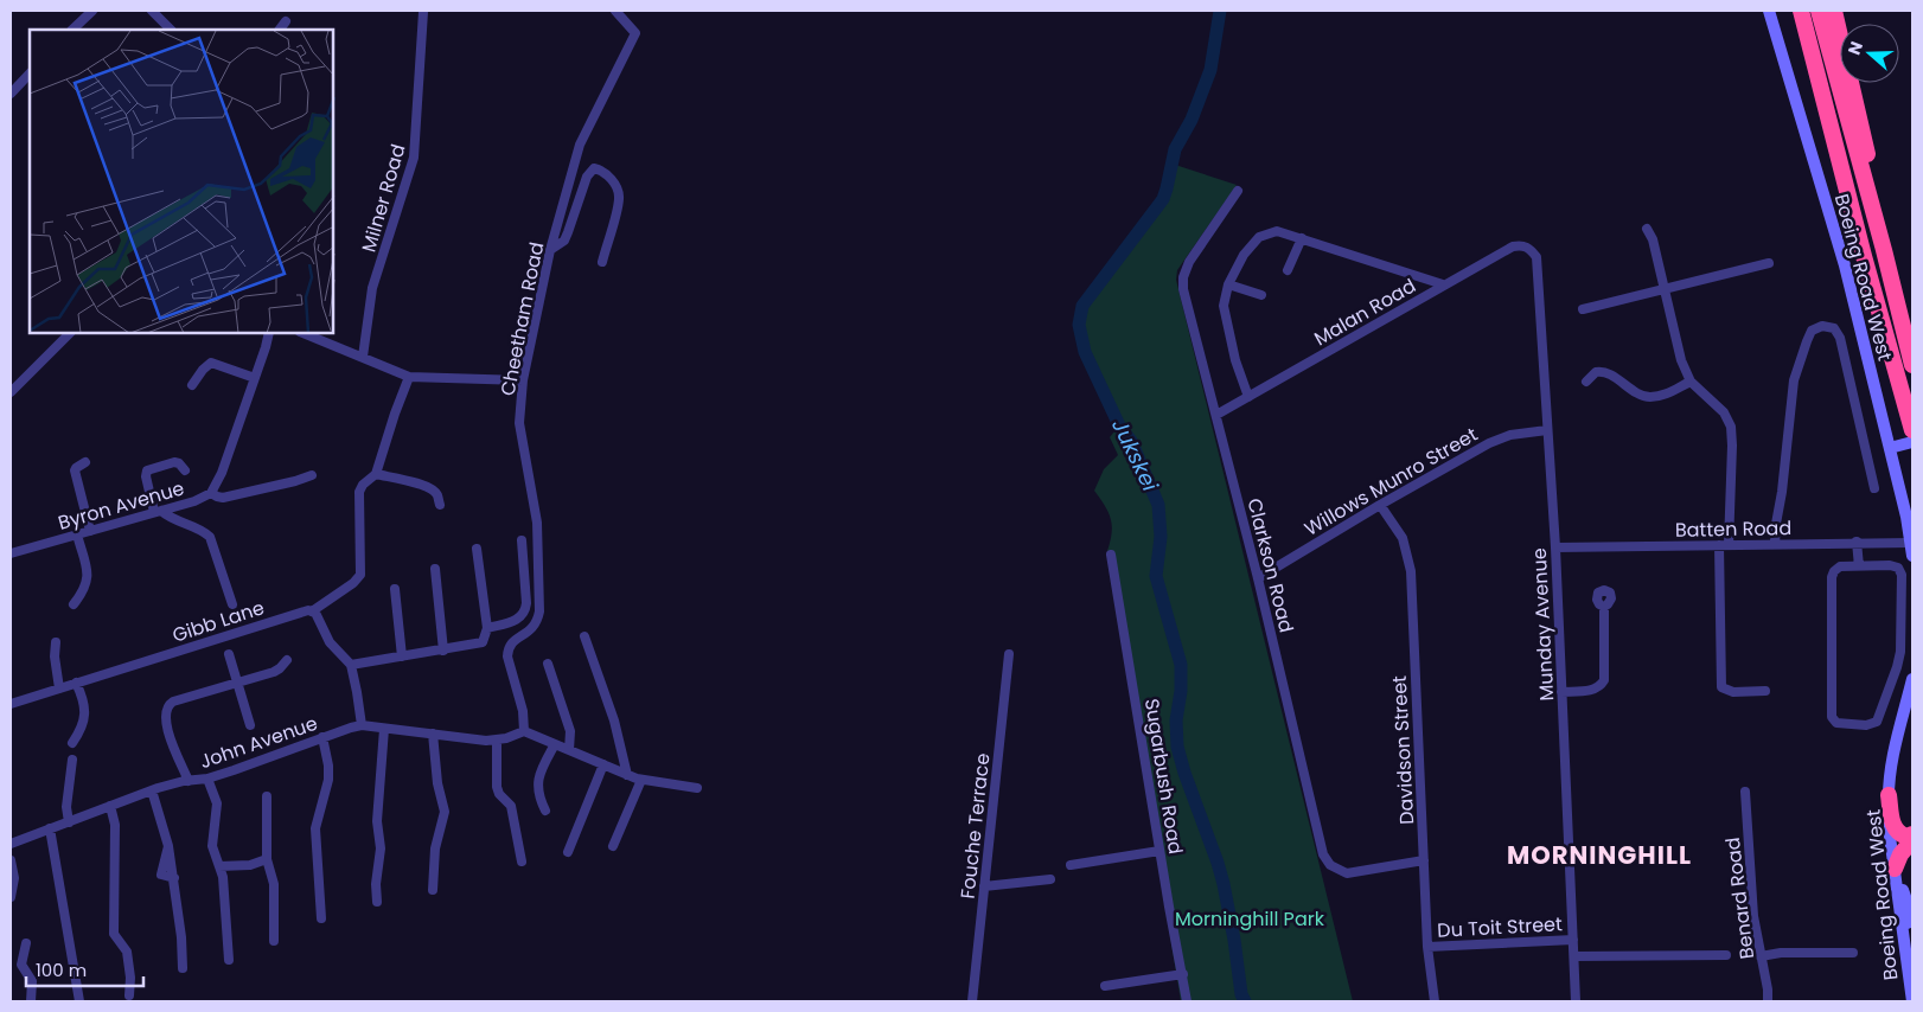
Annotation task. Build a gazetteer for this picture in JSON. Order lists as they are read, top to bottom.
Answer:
{
  "streets": {
    "main road": ["Boeing Road West"],
    "street": [
      "Milner Road",
      "Malan Road",
      "Cheetham Road",
      "Willows Munro Street",
      "Byron Avenue",
      "Batten Road",
      "Clarkson Road",
      "Gibb Lane",
      "Munday Avenue",
      "John Avenue",
      "Davidson Street",
      "Sugarbush Road",
      "Fouche Terrace",
      "Benard Road",
      "Du Toit Street"
    ]
  },
  "crossings": [
    ["Boeing Road West", "Batten Road"],
    ["Malan Road", "Clarkson Road"],
    ["Malan Road", "Munday Avenue"],
    ["Cheetham Road", "John Avenue"],
    ["Willows Munro Street", "Clarkson Road"],
    ["Willows Munro Street", "Munday Avenue"],
    ["Willows Munro Street", "Davidson Street"],
    ["Batten Road", "Munday Avenue"],
    ["Clarkson Road", "Davidson Street"],
    ["Munday Avenue", "Du Toit Street"],
    ["Davidson Street", "Du Toit Street"]
  ],
  "districts": ["MORNINGHILL"],
  "water": ["Jukskei"],
  "parks": ["Morninghill Park"],
  "scale_bar": "100 m",
  "north": "left"
}
